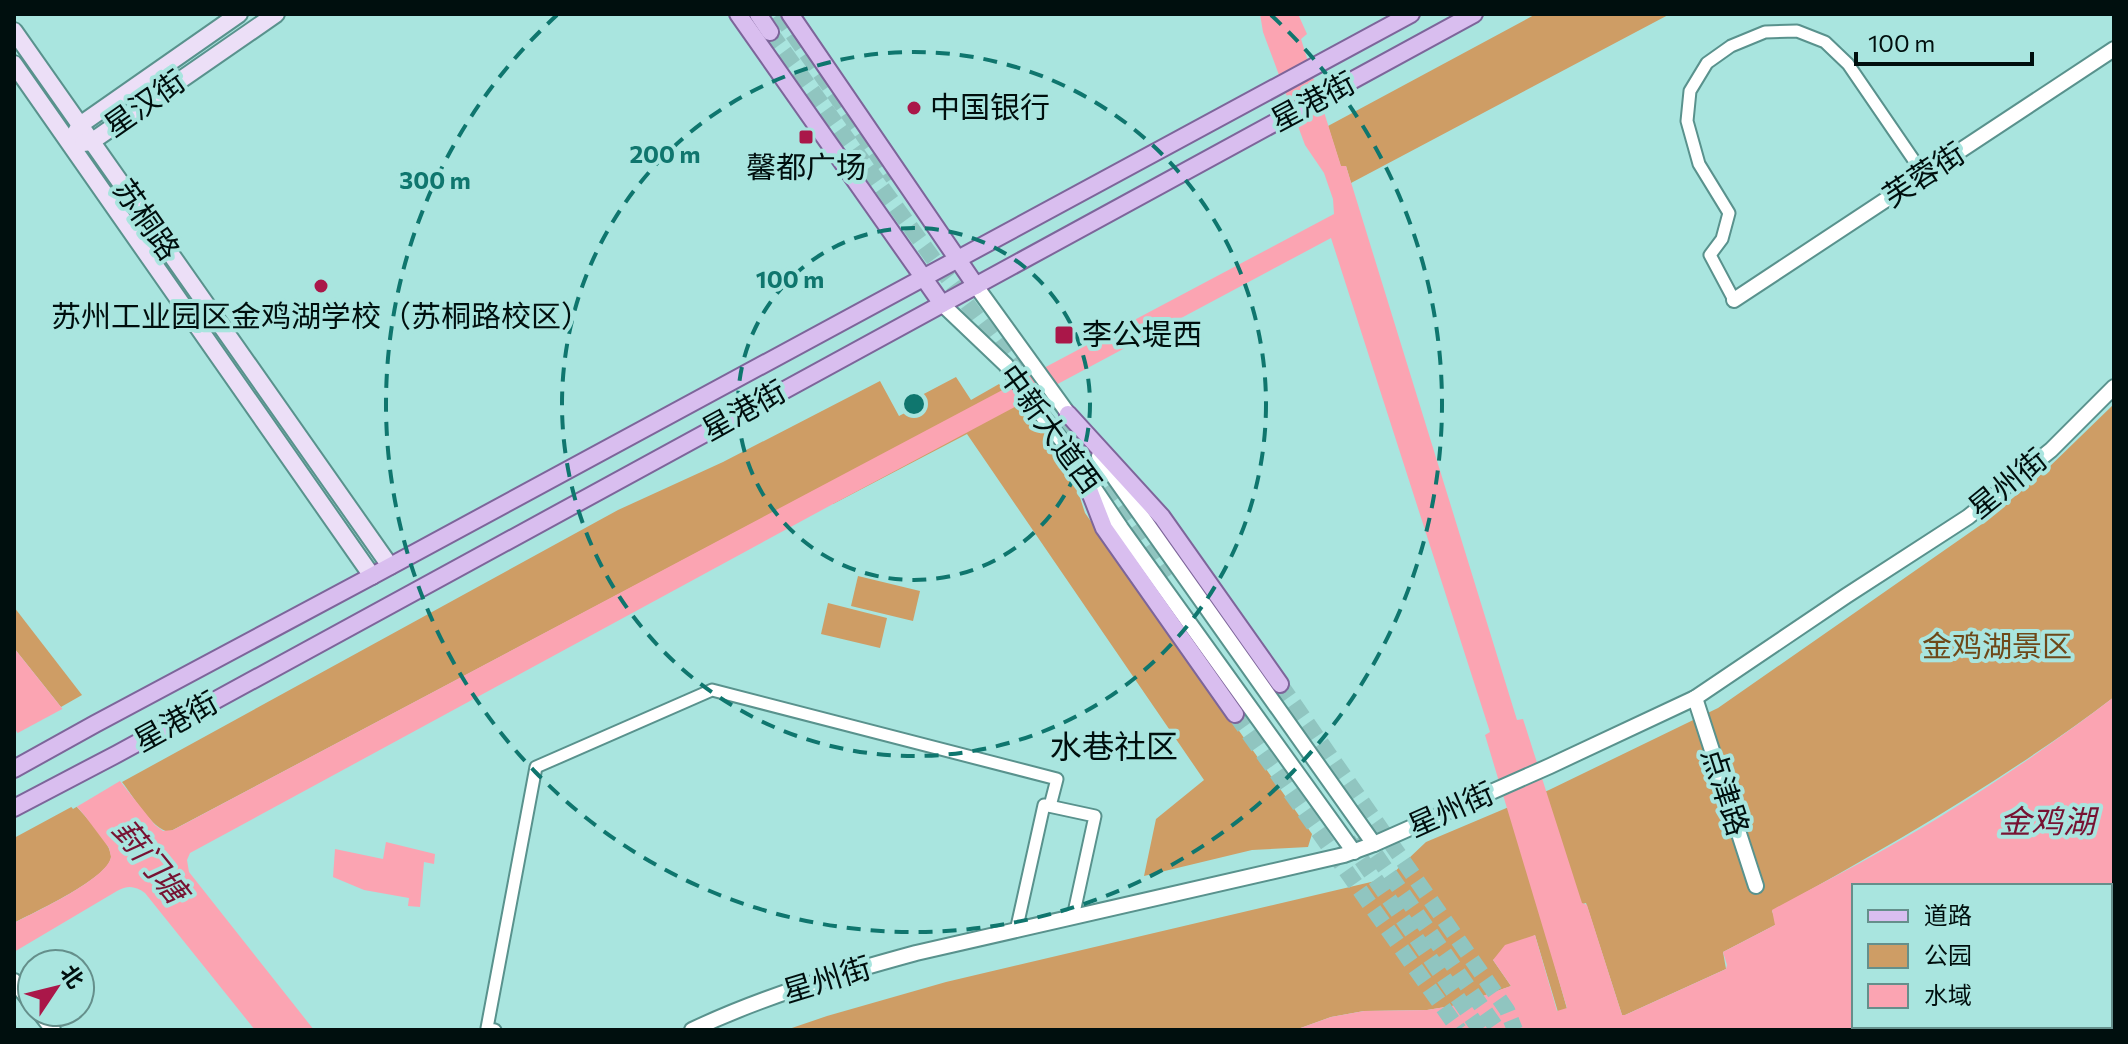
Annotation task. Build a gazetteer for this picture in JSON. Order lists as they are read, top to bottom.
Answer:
{
  "streets": {
    "main road": [
      "星港街",
      "星汉街",
      "苏桐路",
      "中新大道西"
    ],
    "street": ["芙蓉街", "星州街", "点津路"]
  },
  "crossings": [
    ["星港街", "苏桐路"],
    ["星港街", "中新大道西"],
    ["星汉街", "苏桐路"],
    ["中新大道西", "星州街"],
    ["星州街", "点津路"]
  ],
  "districts": ["水巷社区"],
  "water": ["金鸡湖", "葑门塘"],
  "parks": ["金鸡湖景区"],
  "places": {
    "other": ["中国银行", "苏州工业园区金鸡湖学校（苏桐路校区）"],
    "transit": ["馨都广场", "李公堤西"]
  },
  "legend": ["道路", "公园", "水域"],
  "scale_bar": "100 m",
  "north": "top right",
  "rings": ["200 m", "300 m", "100 m"]
}
